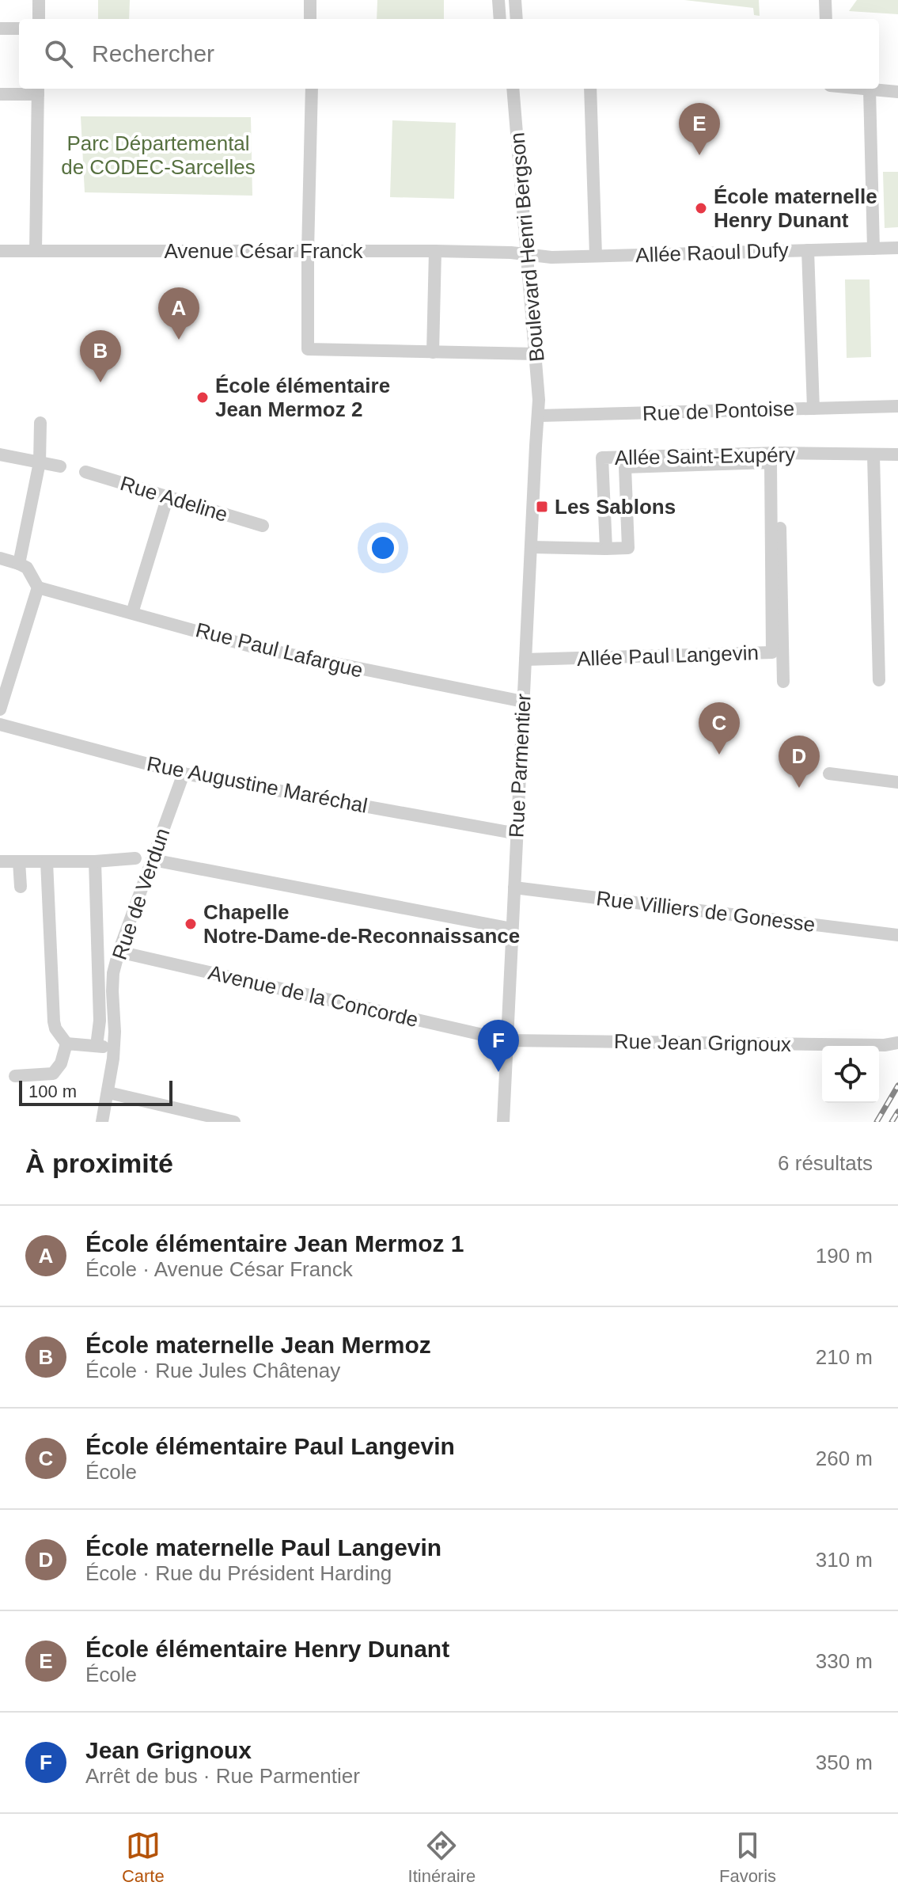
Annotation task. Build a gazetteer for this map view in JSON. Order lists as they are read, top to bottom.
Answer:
{
  "streets": {
    "street": [
      "Boulevard Henri Bergson",
      "Avenue César Franck",
      "Allée Raoul Dufy",
      "Rue de Pontoise",
      "Allée Saint-Exupéry",
      "Rue Adeline",
      "Rue Paul Lafargue",
      "Allée Paul Langevin",
      "Rue Parmentier",
      "Rue Augustine Maréchal",
      "Rue de Verdun",
      "Rue Villiers de Gonesse",
      "Avenue de la Concorde",
      "Rue Jean Grignoux"
    ]
  },
  "crossings": [
    ["Boulevard Henri Bergson", "Avenue César Franck"],
    ["Boulevard Henri Bergson", "Allée Raoul Dufy"],
    ["Boulevard Henri Bergson", "Rue de Pontoise"],
    ["Boulevard Henri Bergson", "Rue Parmentier"],
    ["Avenue César Franck", "Allée Raoul Dufy"],
    ["Rue de Pontoise", "Rue Parmentier"],
    ["Allée Saint-Exupéry", "Allée Paul Langevin"],
    ["Allée Saint-Exupéry", "Rue Parmentier"],
    ["Rue Paul Lafargue", "Rue Parmentier"],
    ["Allée Paul Langevin", "Rue Parmentier"],
    ["Rue Parmentier", "Rue Augustine Maréchal"],
    ["Rue Parmentier", "Rue Villiers de Gonesse"],
    ["Rue Parmentier", "Avenue de la Concorde"],
    ["Rue Parmentier", "Rue Jean Grignoux"],
    ["Rue Augustine Maréchal", "Rue de Verdun"],
    ["Rue de Verdun", "Avenue de la Concorde"],
    ["Avenue de la Concorde", "Rue Jean Grignoux"]
  ],
  "parks": ["Parc Départemental de CODEC-Sarcelles"],
  "places": {
    "other": ["École maternelle Henry Dunant", "École élémentaire Jean Mermoz 2", "Chapelle Notre-Dame-de-Reconnaissance"],
    "transit": ["Les Sablons"]
  },
  "scale_bar": "100 m",
  "page": {
    "search": "Rechercher",
    "pins": [
      "E",
      "A",
      "B",
      "C",
      "D",
      "F"
    ],
    "scale": "100 m",
    "heading": ["À proximité", "6 résultats"],
    "list": [
      {
        "mark": "A",
        "name": "École élémentaire Jean Mermoz 1",
        "note": "École · Avenue César Franck",
        "value": "190 m"
      },
      {
        "mark": "B",
        "name": "École maternelle Jean Mermoz",
        "note": "École · Rue Jules Châtenay",
        "value": "210 m"
      },
      {
        "mark": "C",
        "name": "École élémentaire Paul Langevin",
        "note": "École",
        "value": "260 m"
      },
      {
        "mark": "D",
        "name": "École maternelle Paul Langevin",
        "note": "École · Rue du Président Harding",
        "value": "310 m"
      },
      {
        "mark": "E",
        "name": "École élémentaire Henry Dunant",
        "note": "École",
        "value": "330 m"
      },
      {
        "mark": "F",
        "name": "Jean Grignoux",
        "note": "Arrêt de bus · Rue Parmentier",
        "value": "350 m"
      }
    ],
    "nav": ["Carte", "Itinéraire", "Favoris"]
  }
}
